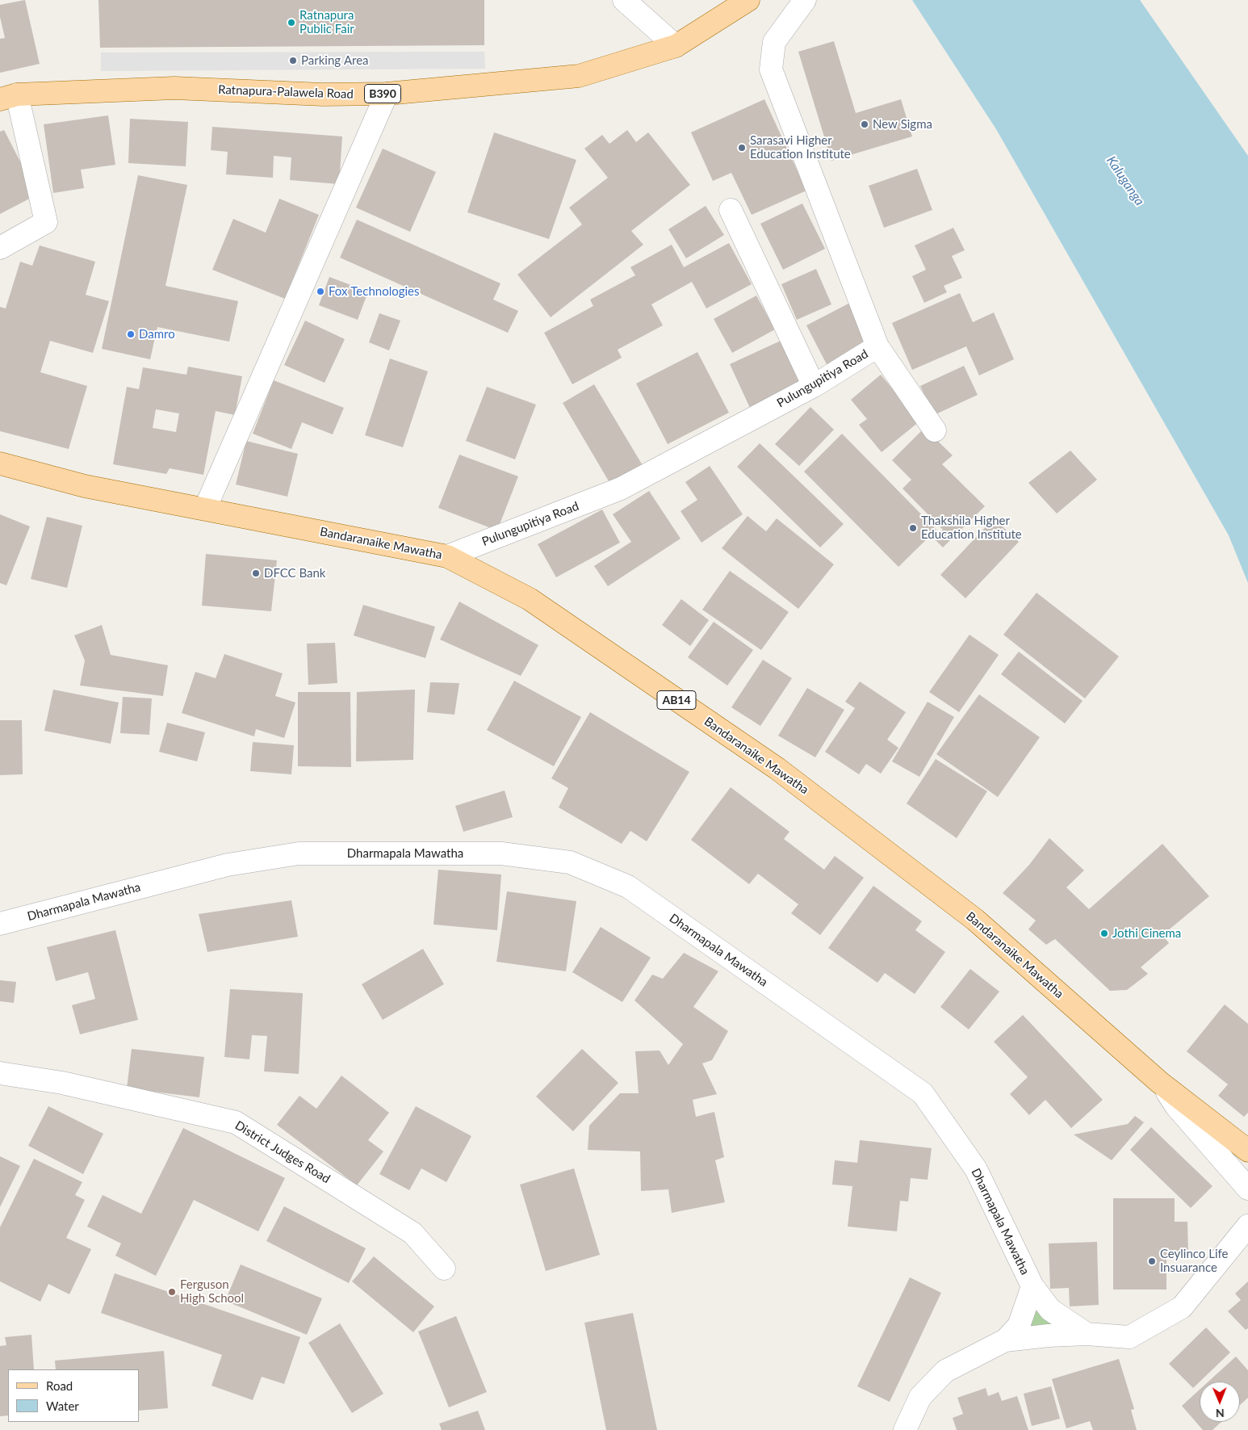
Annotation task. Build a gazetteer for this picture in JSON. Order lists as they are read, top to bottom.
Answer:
{
  "streets": {
    "main road": [
      "Ratnapura-Palawela Road",
      "B390",
      "Bandaranaike Mawatha",
      "AB14"
    ],
    "street": ["Pulungupitiya Road", "Dharmapala Mawatha", "District Judges Road"]
  },
  "crossings": [
    ["Pulungupitiya Road", "Bandaranaike Mawatha"]
  ],
  "water": ["Kaluganga"],
  "places": [
    "Ratnapura Public Fair",
    "Parking Area",
    "New Sigma",
    "Sarasavi Higher Education Institute",
    "Fox Technologies",
    "Damro",
    "Thakshila Higher Education Institute",
    "DFCC Bank",
    "Jothi Cinema",
    "Ceylinco Life Insuarance",
    "Ferguson High School"
  ],
  "legend": ["Road", "Water"],
  "north": "bottom"
}
